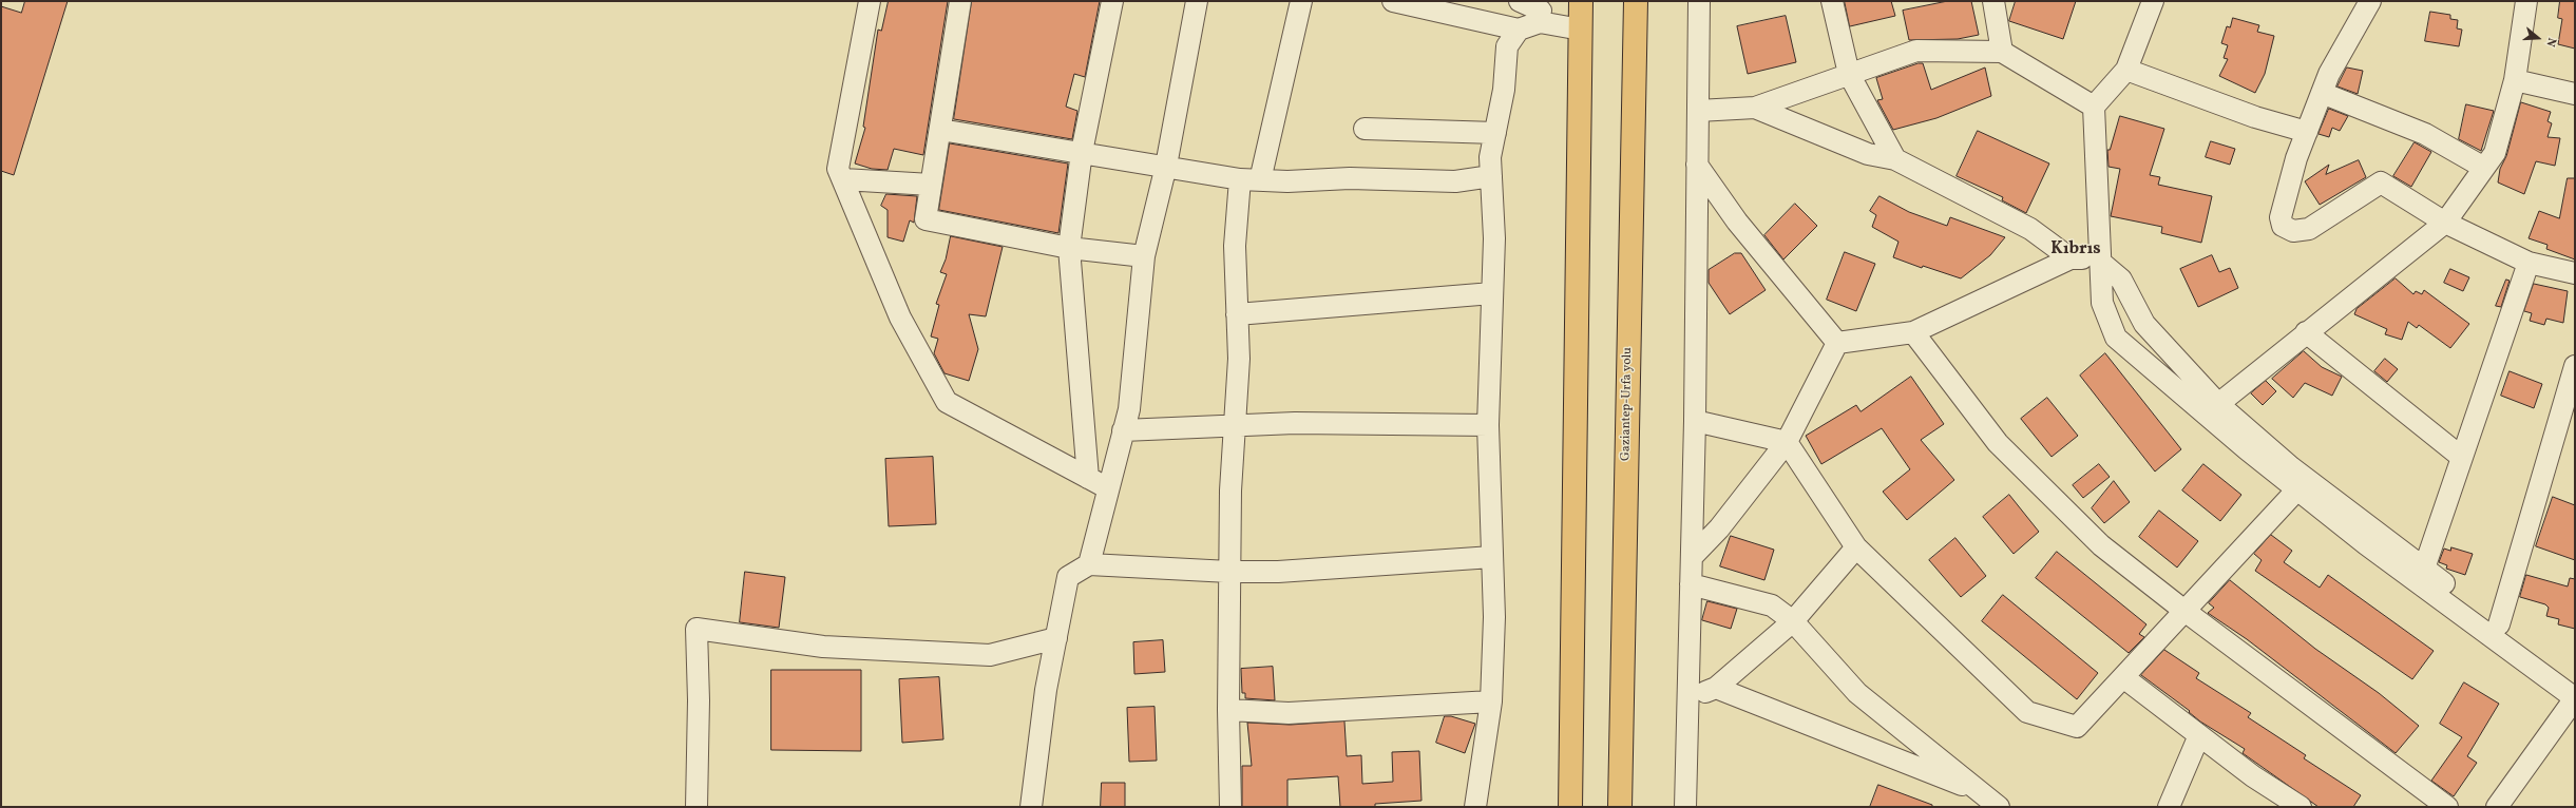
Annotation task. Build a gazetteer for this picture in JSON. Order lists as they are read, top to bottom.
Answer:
{
  "streets": {
    "highway": ["Gaziantep-Urfa yolu"]
  },
  "districts": ["Kıbrıs"],
  "north": "right"
}
